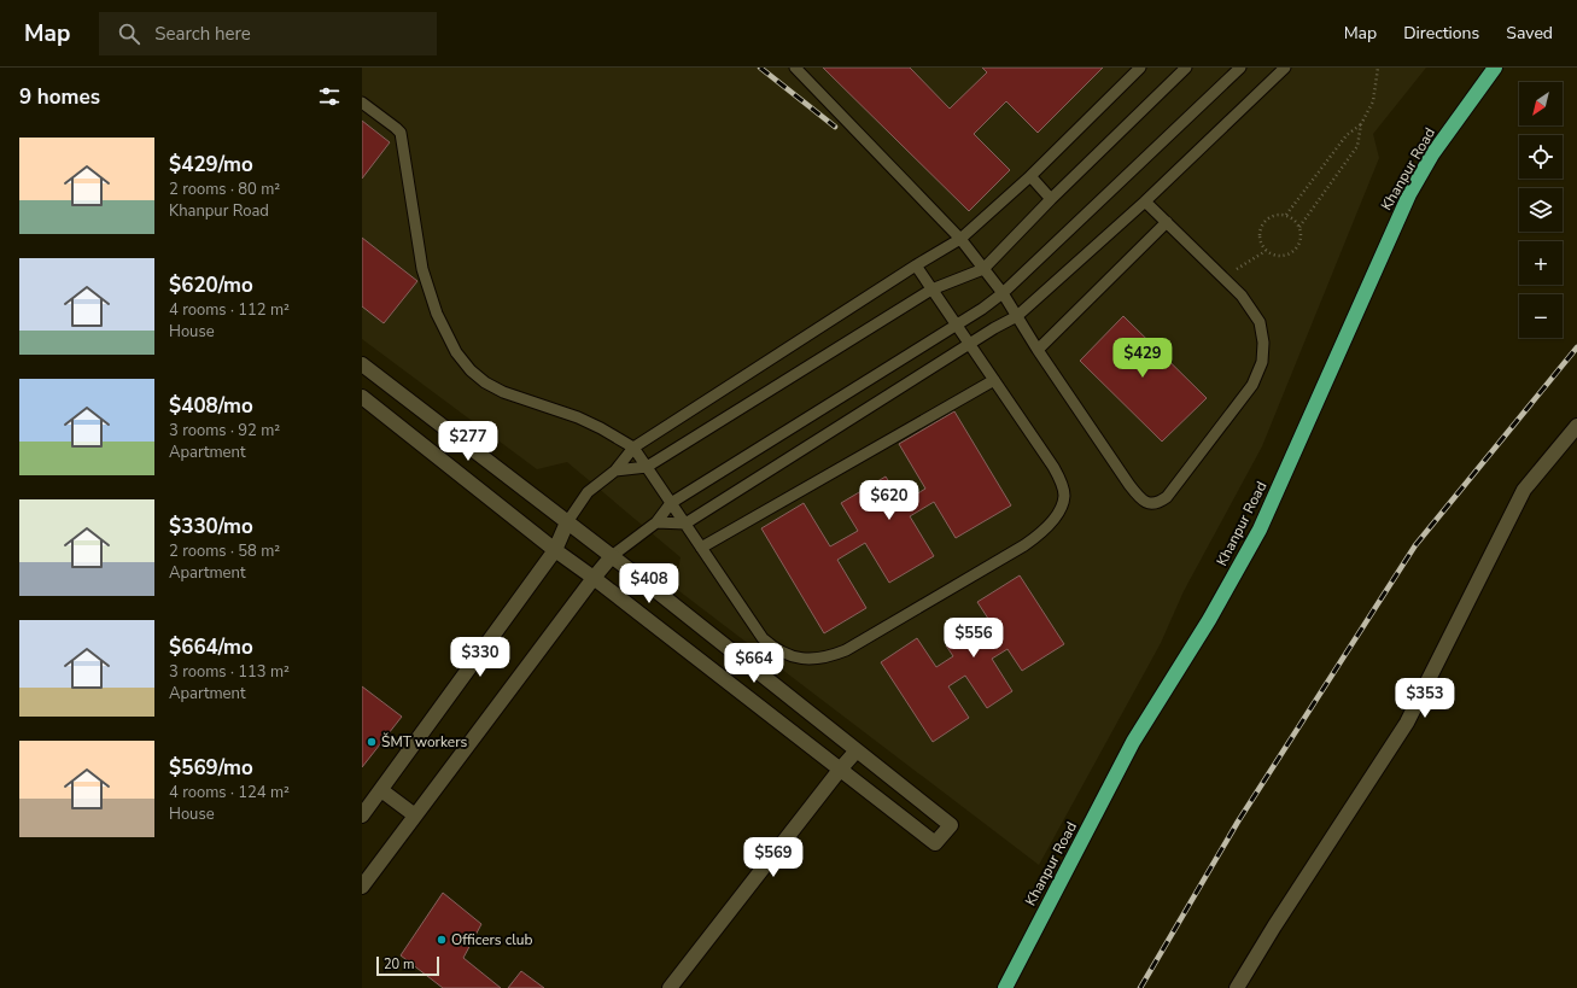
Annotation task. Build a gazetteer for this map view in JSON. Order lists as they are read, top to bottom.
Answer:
{
  "streets": {
    "highway": ["Khanpur Road"]
  },
  "places": ["ŠMT workers", "Officers club"],
  "scale_bar": "20 m",
  "north": "bottom left",
  "page": {
    "header": "Map",
    "search": "Search here",
    "nav": ["Map", "Directions", "Saved"],
    "heading": "9 homes",
    "map_buttons": ["+", "−"],
    "list": [
      {
        "name": "$429/mo",
        "note": "2 rooms · 80 m² · Khanpur Road"
      },
      {
        "name": "$620/mo",
        "note": "4 rooms · 112 m² · House"
      },
      {
        "name": "$408/mo",
        "note": "3 rooms · 92 m² · Apartment"
      },
      {
        "name": "$330/mo",
        "note": "2 rooms · 58 m² · Apartment"
      },
      {
        "name": "$664/mo",
        "note": "3 rooms · 113 m² · Apartment"
      },
      {
        "name": "$569/mo",
        "note": "4 rooms · 124 m² · House"
      }
    ],
    "price": [
      "$429",
      "$277",
      "$620",
      "$408",
      "$556",
      "$330",
      "$664",
      "$353",
      "$569"
    ],
    "scale": "20 m"
  }
}
